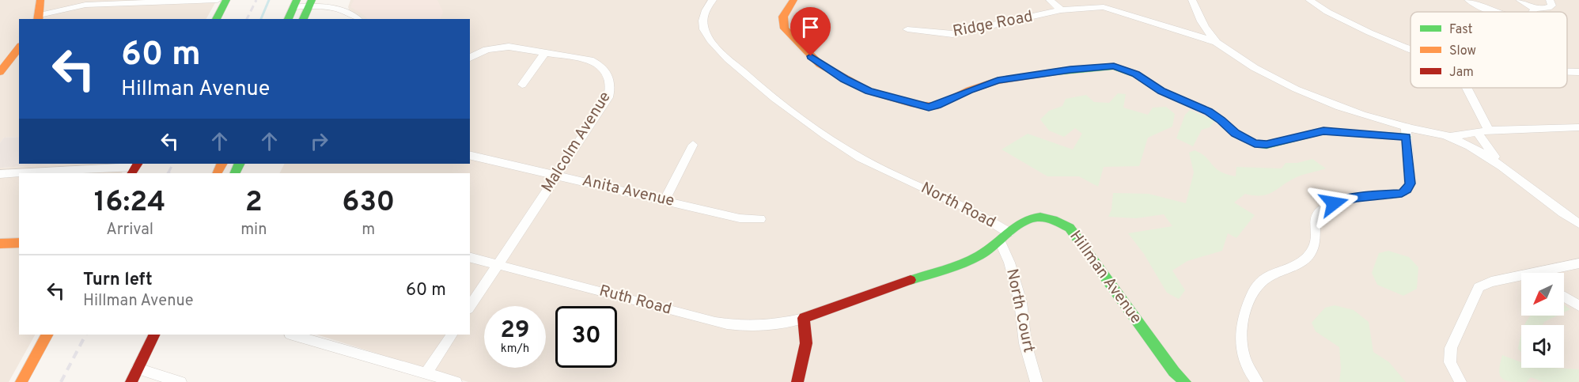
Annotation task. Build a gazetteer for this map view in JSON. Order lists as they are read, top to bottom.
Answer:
{
  "streets": {
    "street": [
      "Ridge Road",
      "Malcolm Avenue",
      "Anita Avenue",
      "North Road",
      "Hillman Avenue",
      "Ruth Road",
      "North Court"
    ]
  },
  "crossings": [
    ["Malcolm Avenue", "Anita Avenue"],
    ["Malcolm Avenue", "Ruth Road"],
    ["North Road", "Hillman Avenue"],
    ["North Road", "Ruth Road"],
    ["North Road", "North Court"]
  ],
  "legend": ["Fast", "Slow", "Jam"],
  "north": "bottom left",
  "page": {
    "turn": ["60 m", "Hillman Avenue"],
    "eta": [
      "16:24",
      "Arrival",
      "2",
      "min",
      "630",
      "m"
    ],
    "list": [
      {
        "name": "Turn left",
        "note": "Hillman Avenue",
        "value": "60 m"
      }
    ],
    "speed": "29 km/h",
    "limit": "30"
  }
}
